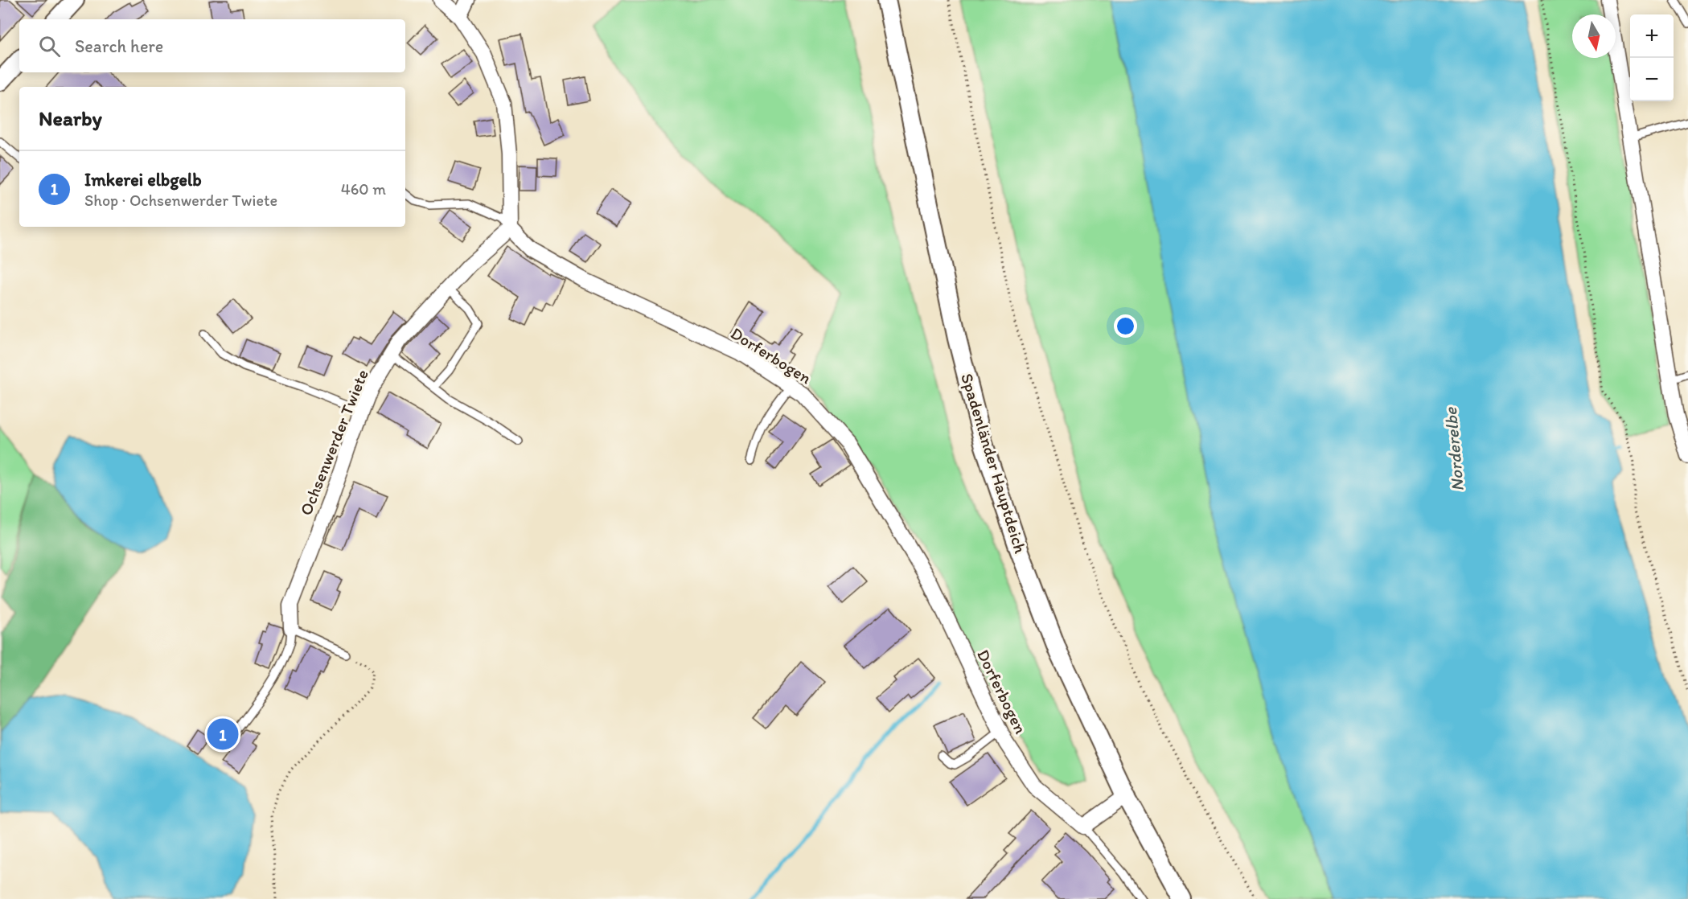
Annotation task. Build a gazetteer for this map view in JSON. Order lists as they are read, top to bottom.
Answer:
{
  "streets": {
    "street": ["Dorferbogen", "Ochsenwerder Twiete", "Spadenländer Hauptdeich"]
  },
  "crossings": [
    ["Dorferbogen", "Ochsenwerder Twiete"]
  ],
  "water": ["Norderelbe"],
  "north": "bottom",
  "page": {
    "map_buttons": ["+", "−"],
    "search": "Search here",
    "heading": "Nearby",
    "list": [
      {
        "mark": "1",
        "name": "Imkerei elbgelb",
        "note": "Shop · Ochsenwerder Twiete",
        "value": "460 m"
      }
    ],
    "pins": "1"
  }
}
